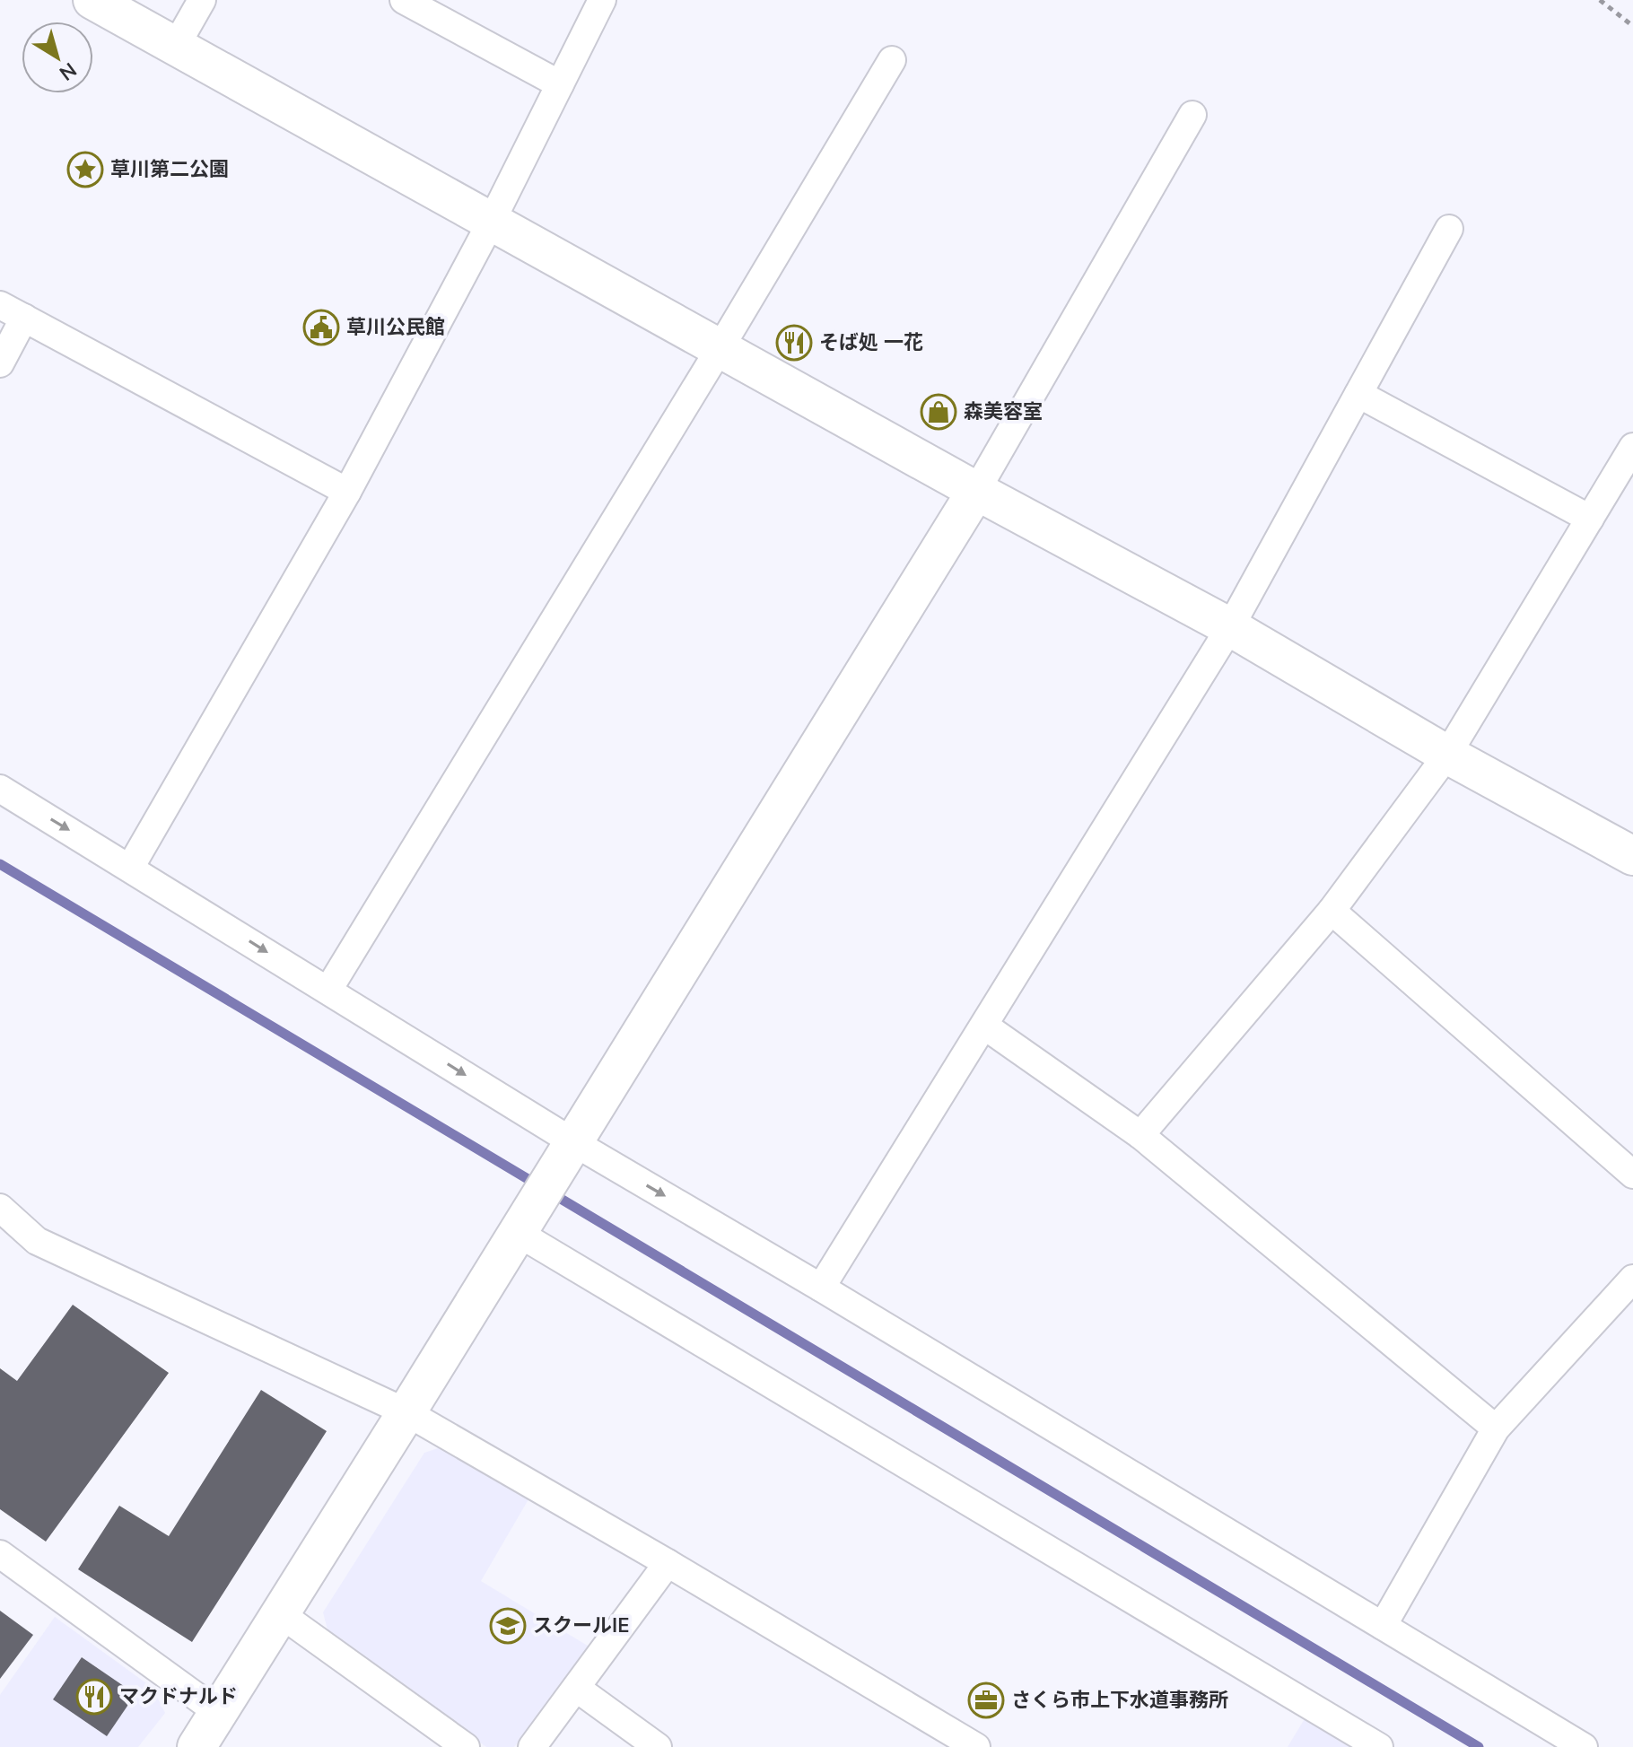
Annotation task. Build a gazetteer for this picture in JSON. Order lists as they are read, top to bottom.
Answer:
{
  "places": {
    "place": ["草川第二公園"],
    "public building": ["草川公民館"],
    "restaurant": ["そば処 一花", "マクドナルド"],
    "shop": ["森美容室"],
    "school or university": ["スクールIE"],
    "office": ["さくら市上下水道事務所"]
  },
  "north": "bottom right"
}
